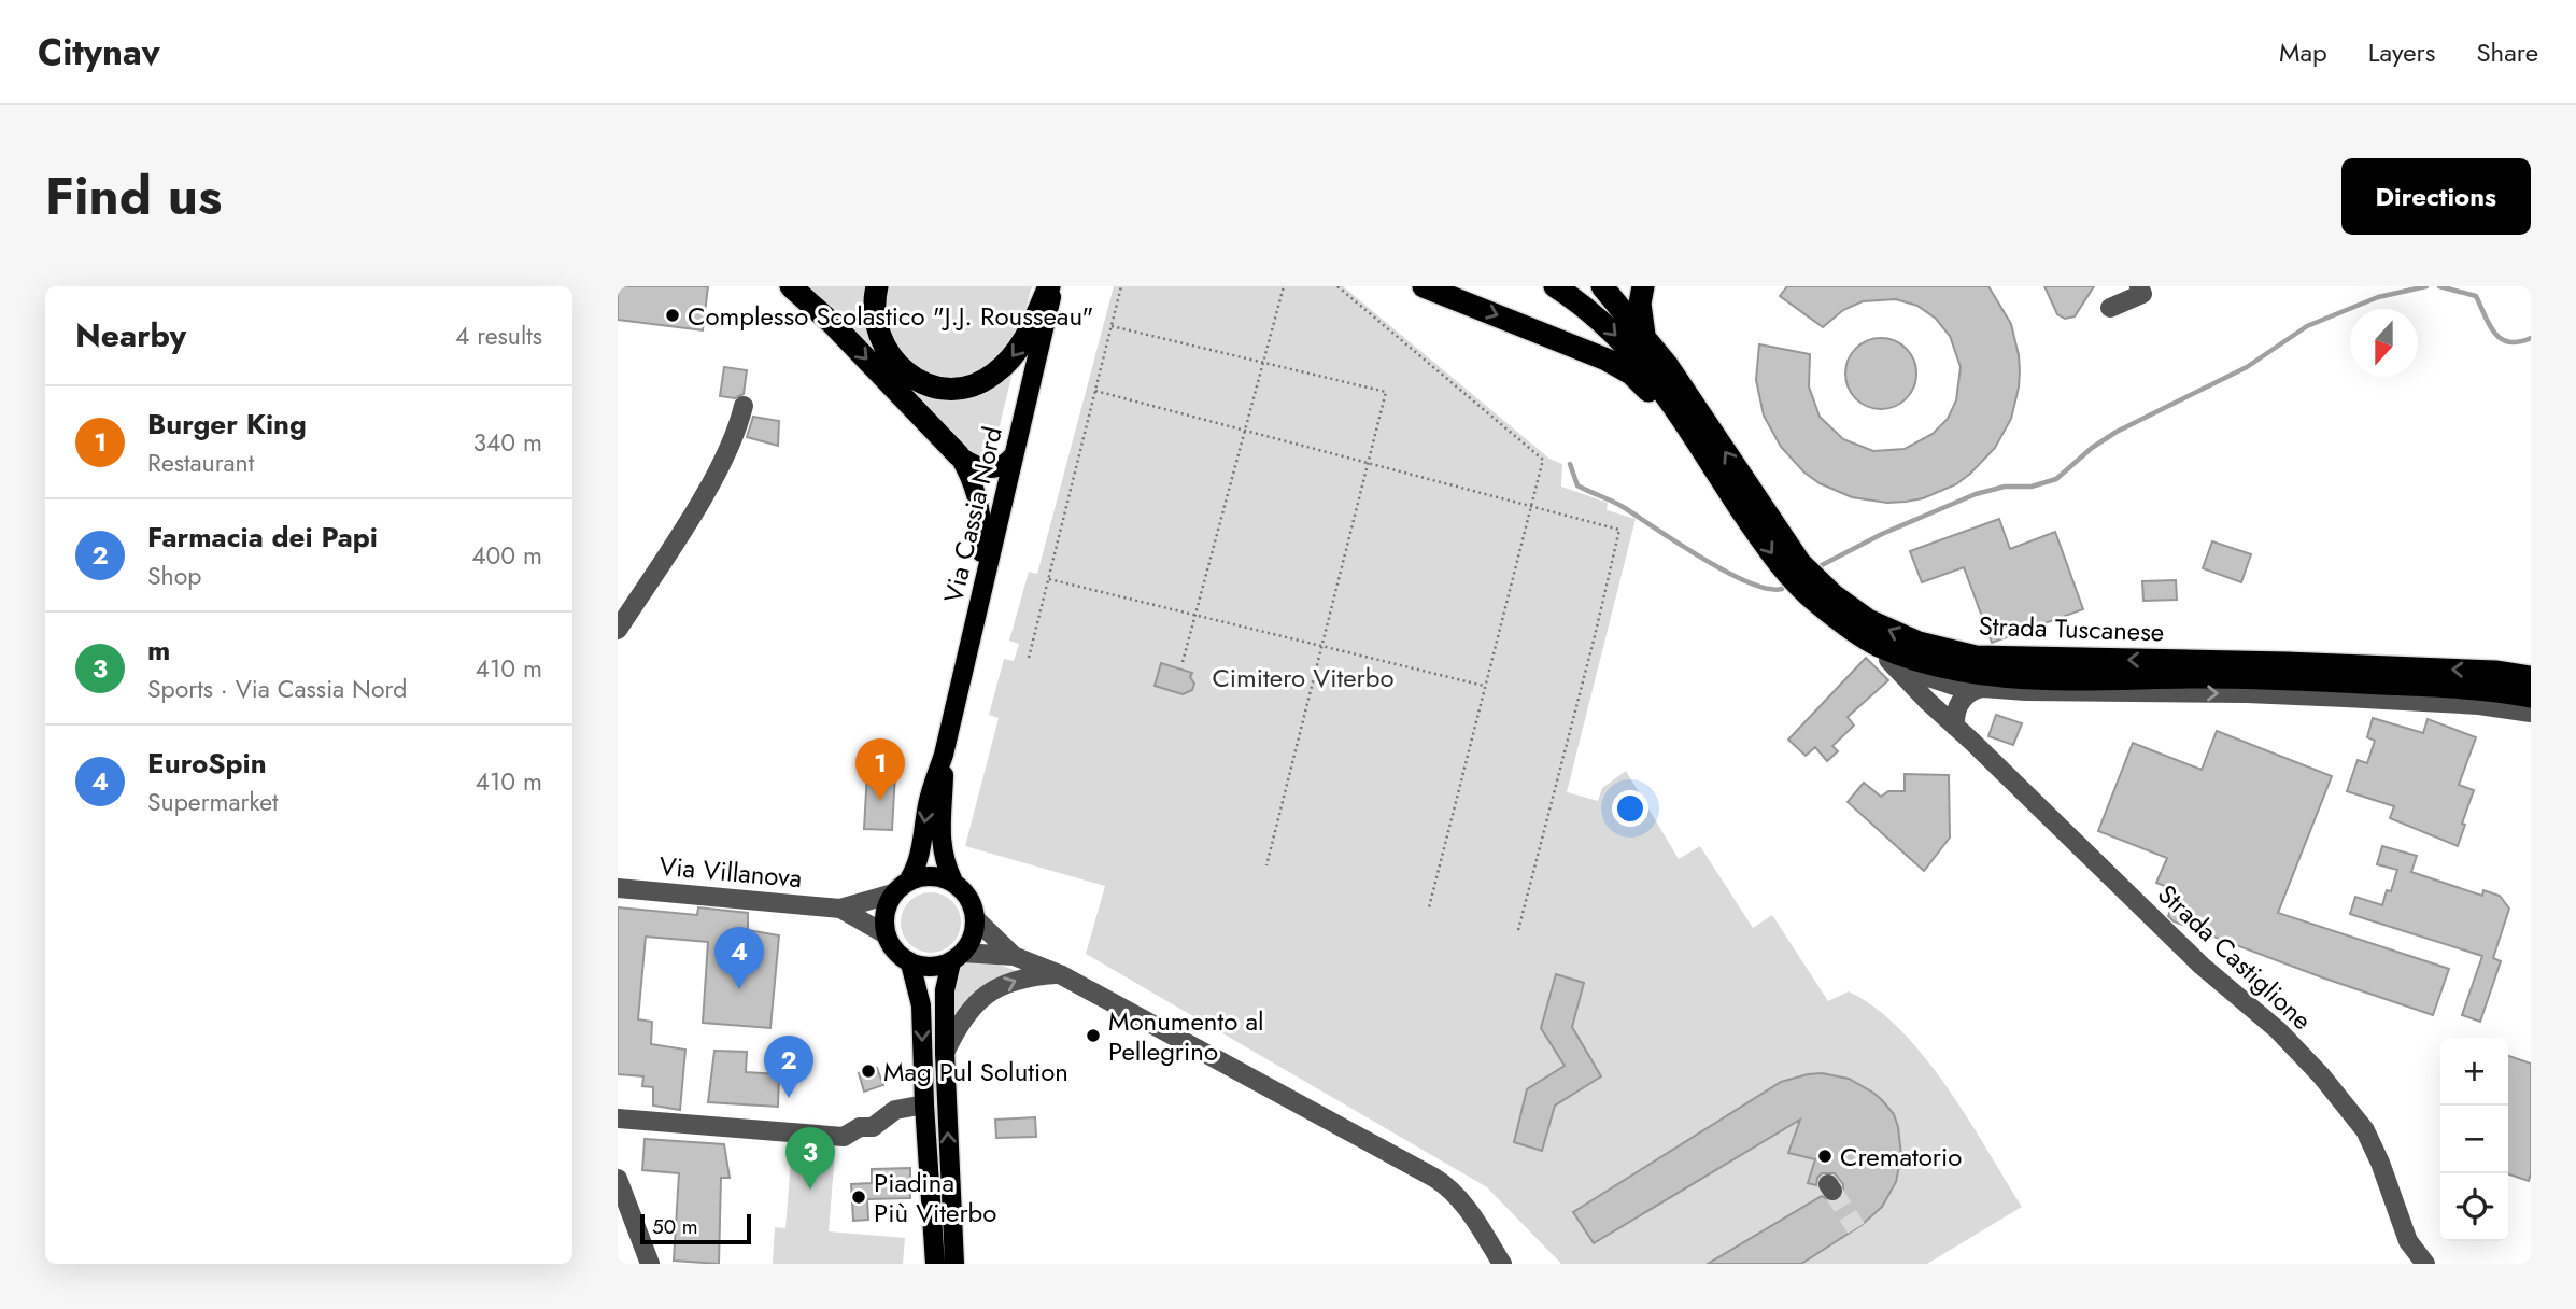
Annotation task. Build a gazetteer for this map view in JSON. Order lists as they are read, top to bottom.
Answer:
{
  "streets": {
    "highway": ["Strada Tuscanese"],
    "main road": ["Via Cassia Nord"],
    "street": ["Via Villanova", "Strada Castiglione"]
  },
  "crossings": [
    ["Via Cassia Nord", "Via Villanova"],
    ["Strada Tuscanese", "Strada Castiglione"]
  ],
  "parks": ["Cimitero Viterbo"],
  "places": [
    "Complesso Scolastico \"J.J. Rousseau\"",
    "Monumento al Pellegrino",
    "Mag Pul Solution",
    "Crematorio",
    "Piadina Più Viterbo"
  ],
  "scale_bar": "50 m",
  "north": "bottom",
  "page": {
    "header": "Citynav",
    "nav": ["Map", "Layers", "Share"],
    "title": "Find us",
    "buttons": "Directions",
    "heading": ["Nearby", "4 results"],
    "list": [
      {
        "mark": "1",
        "name": "Burger King",
        "note": "Restaurant",
        "value": "340 m"
      },
      {
        "mark": "2",
        "name": "Farmacia dei Papi",
        "note": "Shop",
        "value": "400 m"
      },
      {
        "mark": "3",
        "name": "m",
        "note": "Sports · Via Cassia Nord",
        "value": "410 m"
      },
      {
        "mark": "4",
        "name": "EuroSpin",
        "note": "Supermarket",
        "value": "410 m"
      }
    ],
    "pins": [
      "1",
      "4",
      "2",
      "3"
    ],
    "map_buttons": ["+", "−"],
    "scale": "50 m"
  }
}
